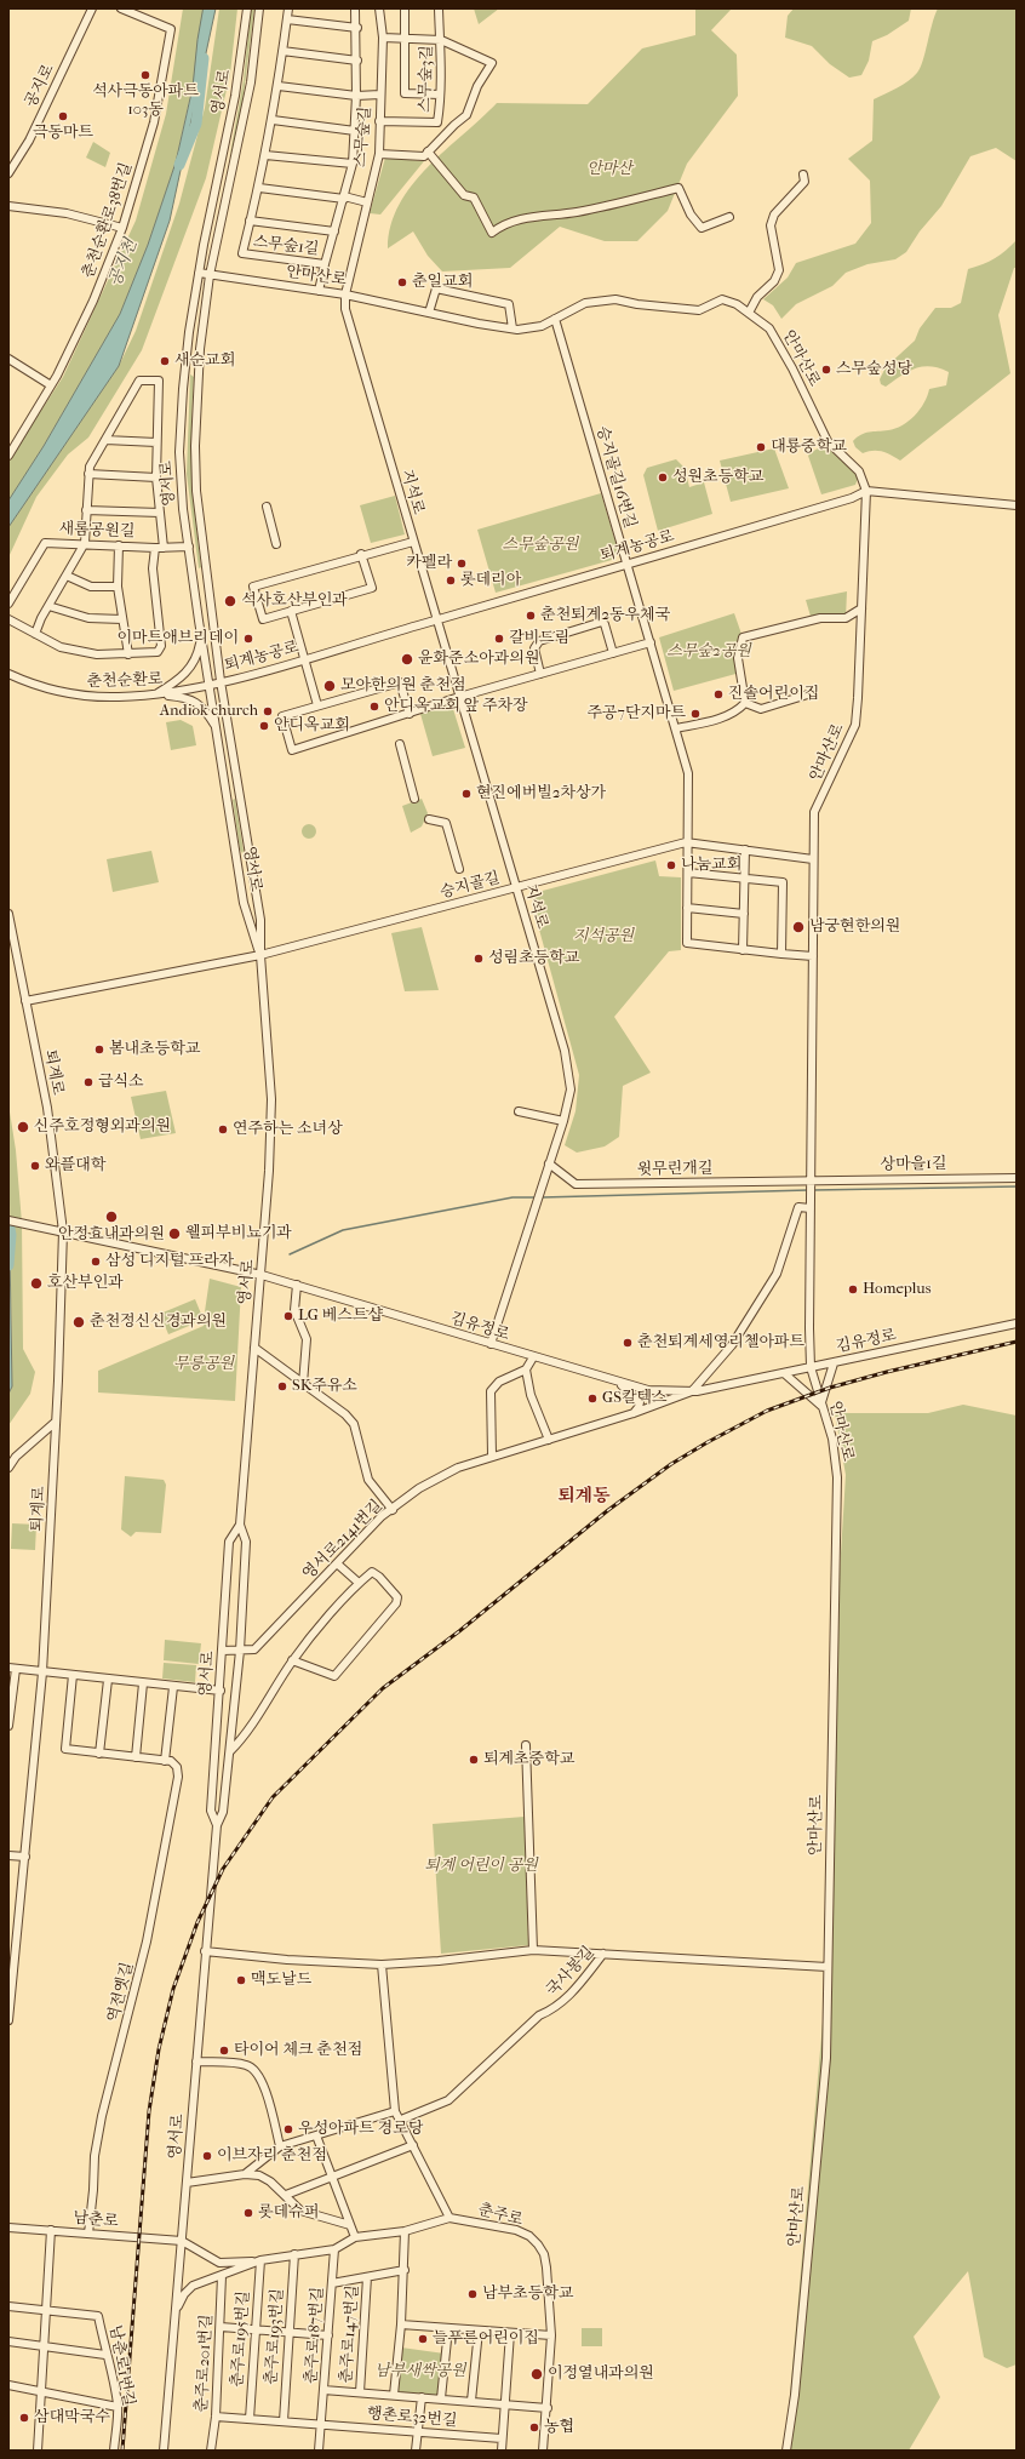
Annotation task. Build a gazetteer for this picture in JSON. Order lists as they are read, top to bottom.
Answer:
{
  "streets": {
    "street": [
      "스무숲3길",
      "공지로",
      "영서로",
      "스무숲길",
      "춘천순환로38번길",
      "스무숲1길",
      "안마산로",
      "승지골길16번길",
      "지석로",
      "새롬공원길",
      "퇴계농공로",
      "춘천순환로",
      "승지골길",
      "퇴계로",
      "상마을1길",
      "윗무린개길",
      "김유정로",
      "영서로2141번길",
      "국사봉길",
      "역전옛길",
      "춘주로",
      "남춘로",
      "춘주로147번길",
      "춘주로187번길",
      "춘주로193번길",
      "춘주로195번길",
      "춘주로201번길",
      "남춘로1번길",
      "행촌로32번길"
    ]
  },
  "crossings": [
    ["스무숲3길", "스무숲길"],
    ["영서로", "안마산로"],
    ["영서로", "새롬공원길"],
    ["영서로", "퇴계농공로"],
    ["영서로", "춘천순환로"],
    ["영서로", "승지골길"],
    ["영서로", "김유정로"],
    ["영서로", "영서로2141번길"],
    ["영서로", "춘주로"],
    ["영서로", "남춘로"],
    ["스무숲길", "안마산로"],
    ["스무숲길", "지석로"],
    ["안마산로", "승지골길16번길"],
    ["안마산로", "지석로"],
    ["안마산로", "퇴계농공로"],
    ["안마산로", "승지골길"],
    ["안마산로", "상마을1길"],
    ["안마산로", "윗무린개길"],
    ["안마산로", "김유정로"],
    ["안마산로", "국사봉길"],
    ["승지골길16번길", "퇴계농공로"],
    ["승지골길16번길", "승지골길"],
    ["지석로", "퇴계농공로"],
    ["지석로", "승지골길"],
    ["지석로", "윗무린개길"],
    ["지석로", "김유정로"],
    ["퇴계농공로", "춘천순환로"],
    ["퇴계로", "김유정로"],
    ["상마을1길", "윗무린개길"],
    ["김유정로", "영서로2141번길"],
    ["역전옛길", "남춘로"],
    ["춘주로", "춘주로147번길"],
    ["춘주로", "춘주로187번길"],
    ["춘주로", "춘주로193번길"],
    ["춘주로", "춘주로195번길"],
    ["춘주로", "춘주로201번길"],
    ["춘주로147번길", "춘주로187번길"],
    ["춘주로187번길", "행촌로32번길"]
  ],
  "districts": ["퇴계동"],
  "water": ["공지천"],
  "parks": [
    "안마산",
    "스무숲공원",
    "스무숲2공원",
    "지석공원",
    "무릉공원",
    "퇴계 어린이 공원",
    "남부새싹공원"
  ],
  "places": [
    "석사극동아파트 103동",
    "극동마트",
    "춘일교회",
    "새순교회",
    "스무숲성당",
    "대룡중학교",
    "성원초등학교",
    "카펠라",
    "롯데리아",
    "석사호산부인과",
    "춘천퇴계2동우체국",
    "이마트애브리데이",
    "갈비드림",
    "윤화준소아과의원",
    "모아한의원 춘천점",
    "진솔어린이집",
    "안디옥교회 앞 주차장",
    "Andiok church",
    "주공7단지마트",
    "안디옥교회",
    "현진에버빌2차상가",
    "나눔교회",
    "남궁현한의원",
    "성림초등학교",
    "봄내초등학교",
    "급식소",
    "신주호정형외과의원",
    "연주하는 소녀상",
    "와플대학",
    "안정효내과의원",
    "웰피부비뇨기과",
    "삼성 디지털 프라자",
    "호산부인과",
    "Homeplus",
    "LG 베스트샵",
    "춘천정신신경과의원",
    "춘천퇴계세영리첼아파트",
    "SK주유소",
    "GS칼텍스",
    "퇴계초중학교",
    "맥도날드",
    "타이어 체크 춘천점",
    "우성아파트 경로당",
    "이브자리 춘천점",
    "롯데슈퍼",
    "남부초등학교",
    "늘푸른어린이집",
    "이정열내과의원",
    "삼대막국수",
    "농협"
  ]
}
